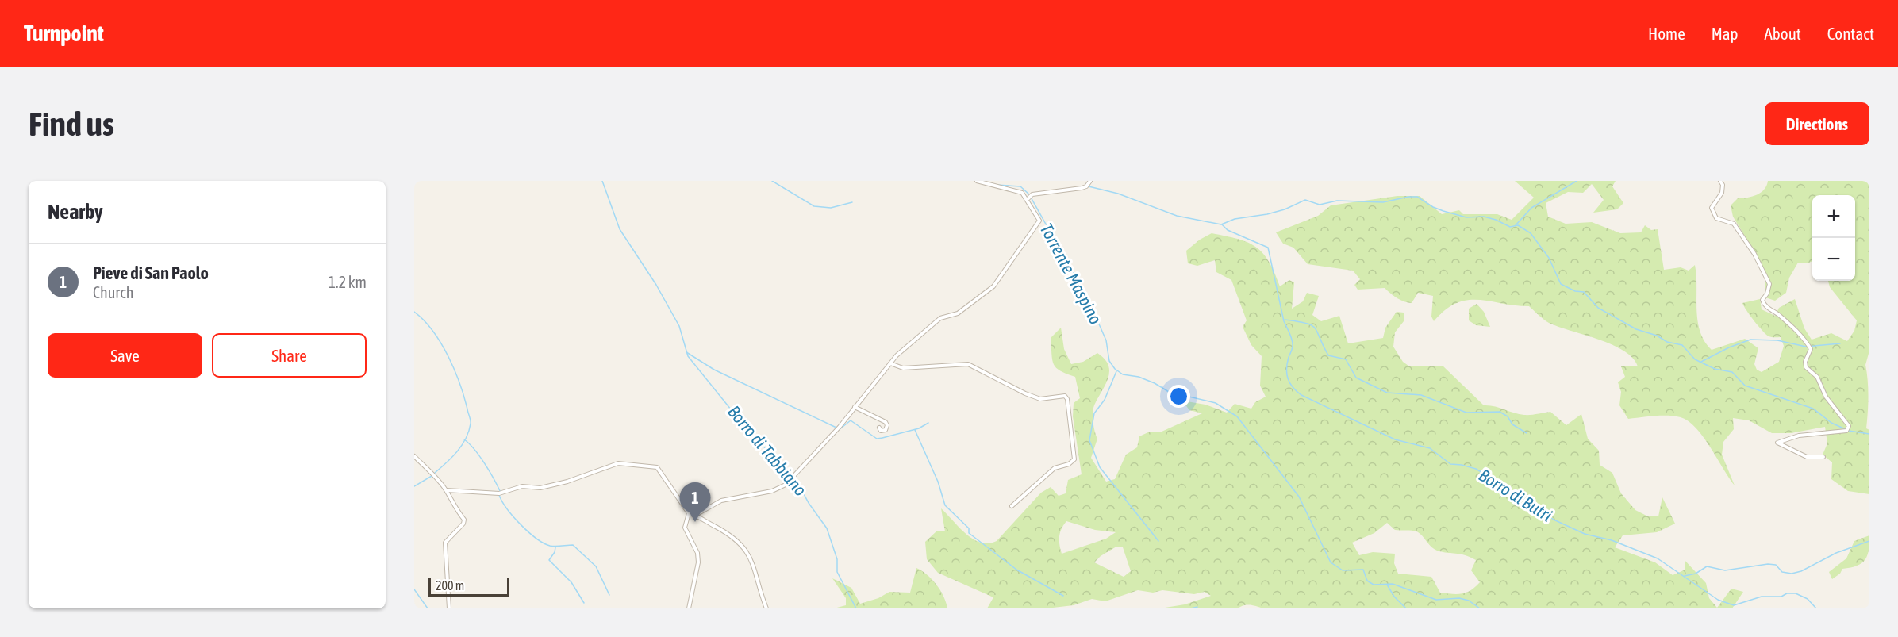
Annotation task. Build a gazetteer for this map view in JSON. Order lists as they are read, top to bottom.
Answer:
{
  "water": ["Torrente Maspino", "Borro di Tabbiano", "Borro di Butri"],
  "scale_bar": "200 m",
  "page": {
    "header": "Turnpoint",
    "nav": [
      "Home",
      "Map",
      "About",
      "Contact"
    ],
    "buttons": [
      "Directions",
      ["Save", "Share"]
    ],
    "title": "Find us",
    "heading": "Nearby",
    "map_buttons": ["+", "−"],
    "list": [
      {
        "mark": "1",
        "name": "Pieve di San Paolo",
        "note": "Church",
        "value": "1.2 km"
      }
    ],
    "pins": "1",
    "scale": "200 m"
  }
}
